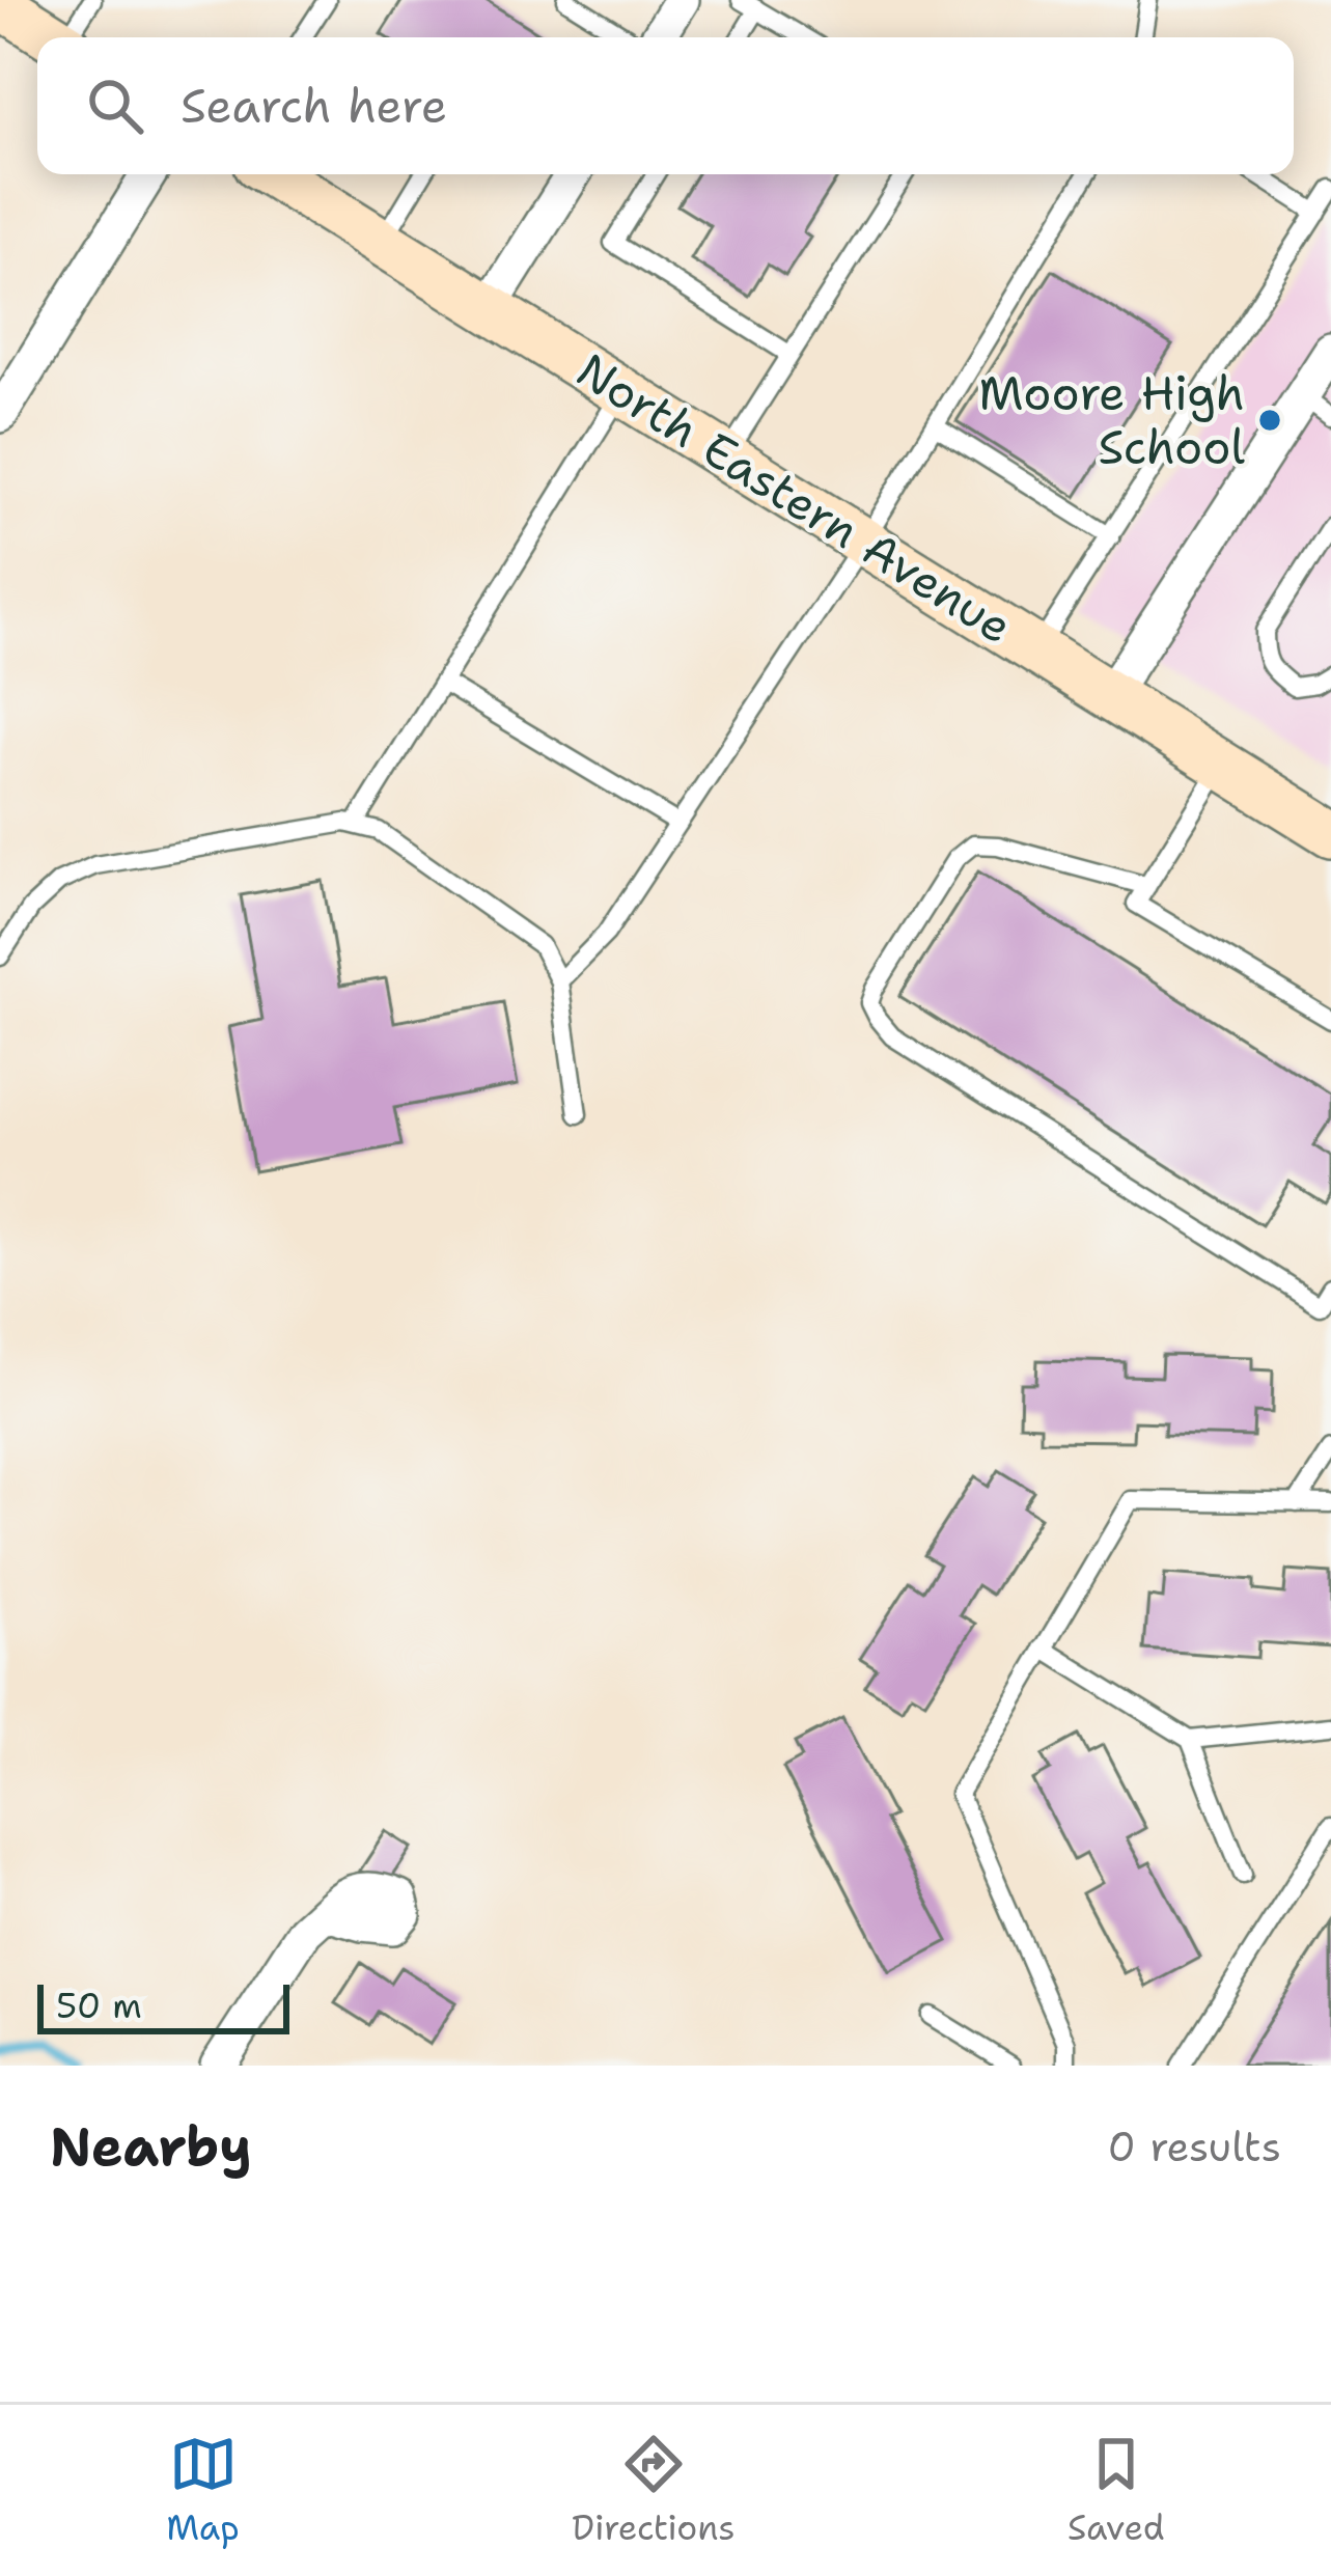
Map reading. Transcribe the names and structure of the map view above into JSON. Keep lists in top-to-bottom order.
{
  "streets": {
    "main road": ["North Eastern Avenue"]
  },
  "places": ["Moore High School"],
  "scale_bar": "50 m",
  "page": {
    "search": "Search here",
    "scale": "50 m",
    "heading": ["Nearby", "0 results"],
    "nav": ["Map", "Directions", "Saved"]
  }
}
